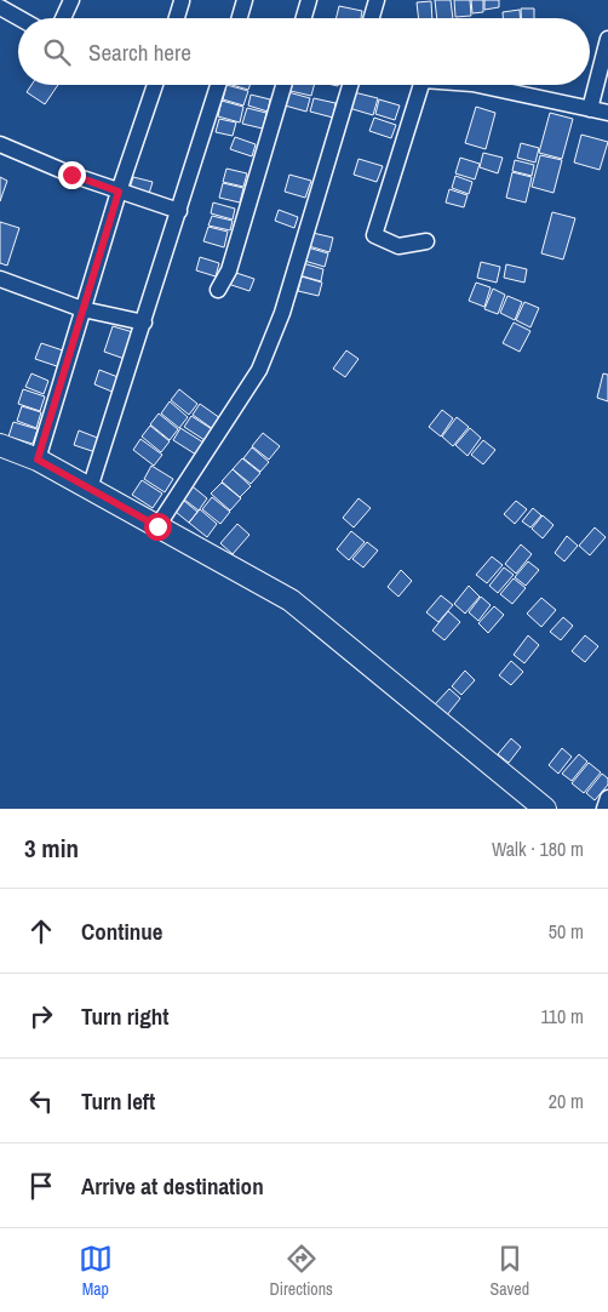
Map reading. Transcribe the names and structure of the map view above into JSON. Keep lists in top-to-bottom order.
{
  "page": {
    "search": "Search here",
    "heading": ["3 min", "Walk · 180 m"],
    "list": [
      ["Continue", "50 m"],
      ["Turn right", "110 m"],
      ["Turn left", "20 m"],
      "Arrive at destination"
    ],
    "nav": ["Map", "Directions", "Saved"]
  }
}
